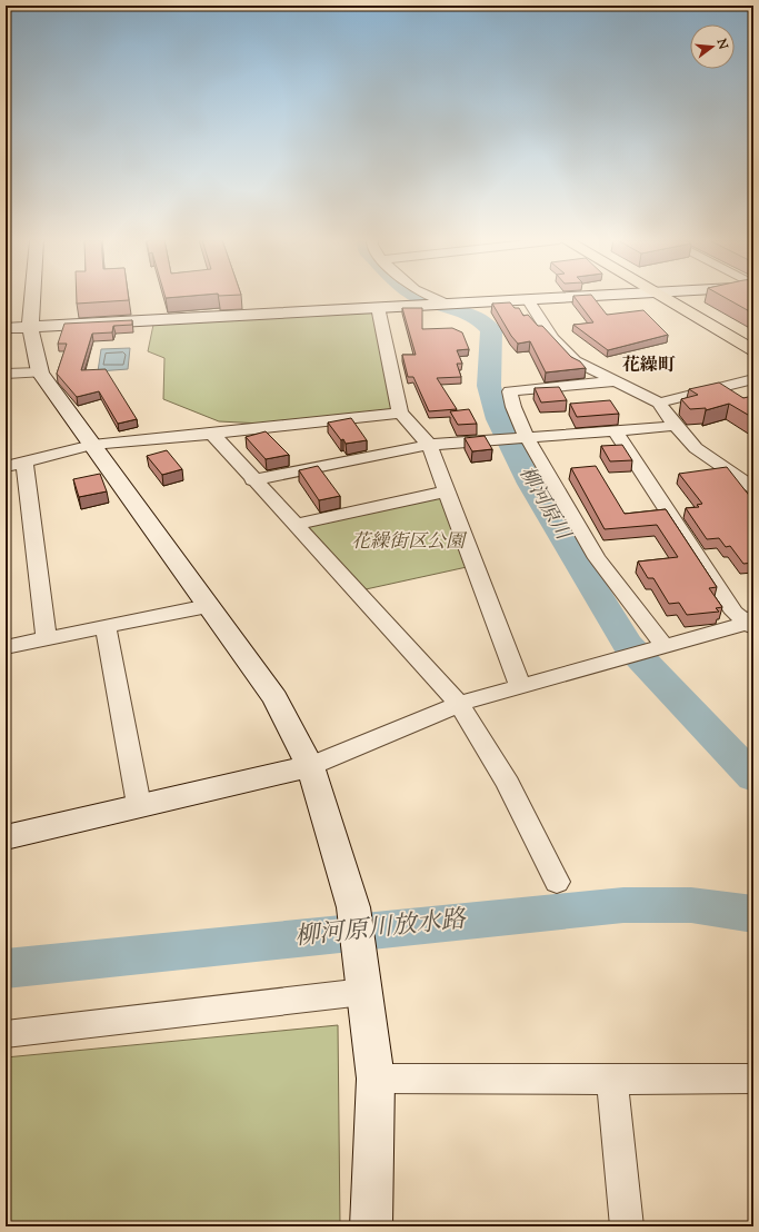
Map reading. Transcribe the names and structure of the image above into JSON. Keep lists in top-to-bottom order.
{
  "districts": ["花繰町"],
  "water": ["柳河原川", "柳河原川放水路"],
  "parks": ["花繰街区公園"],
  "north": "right"
}
